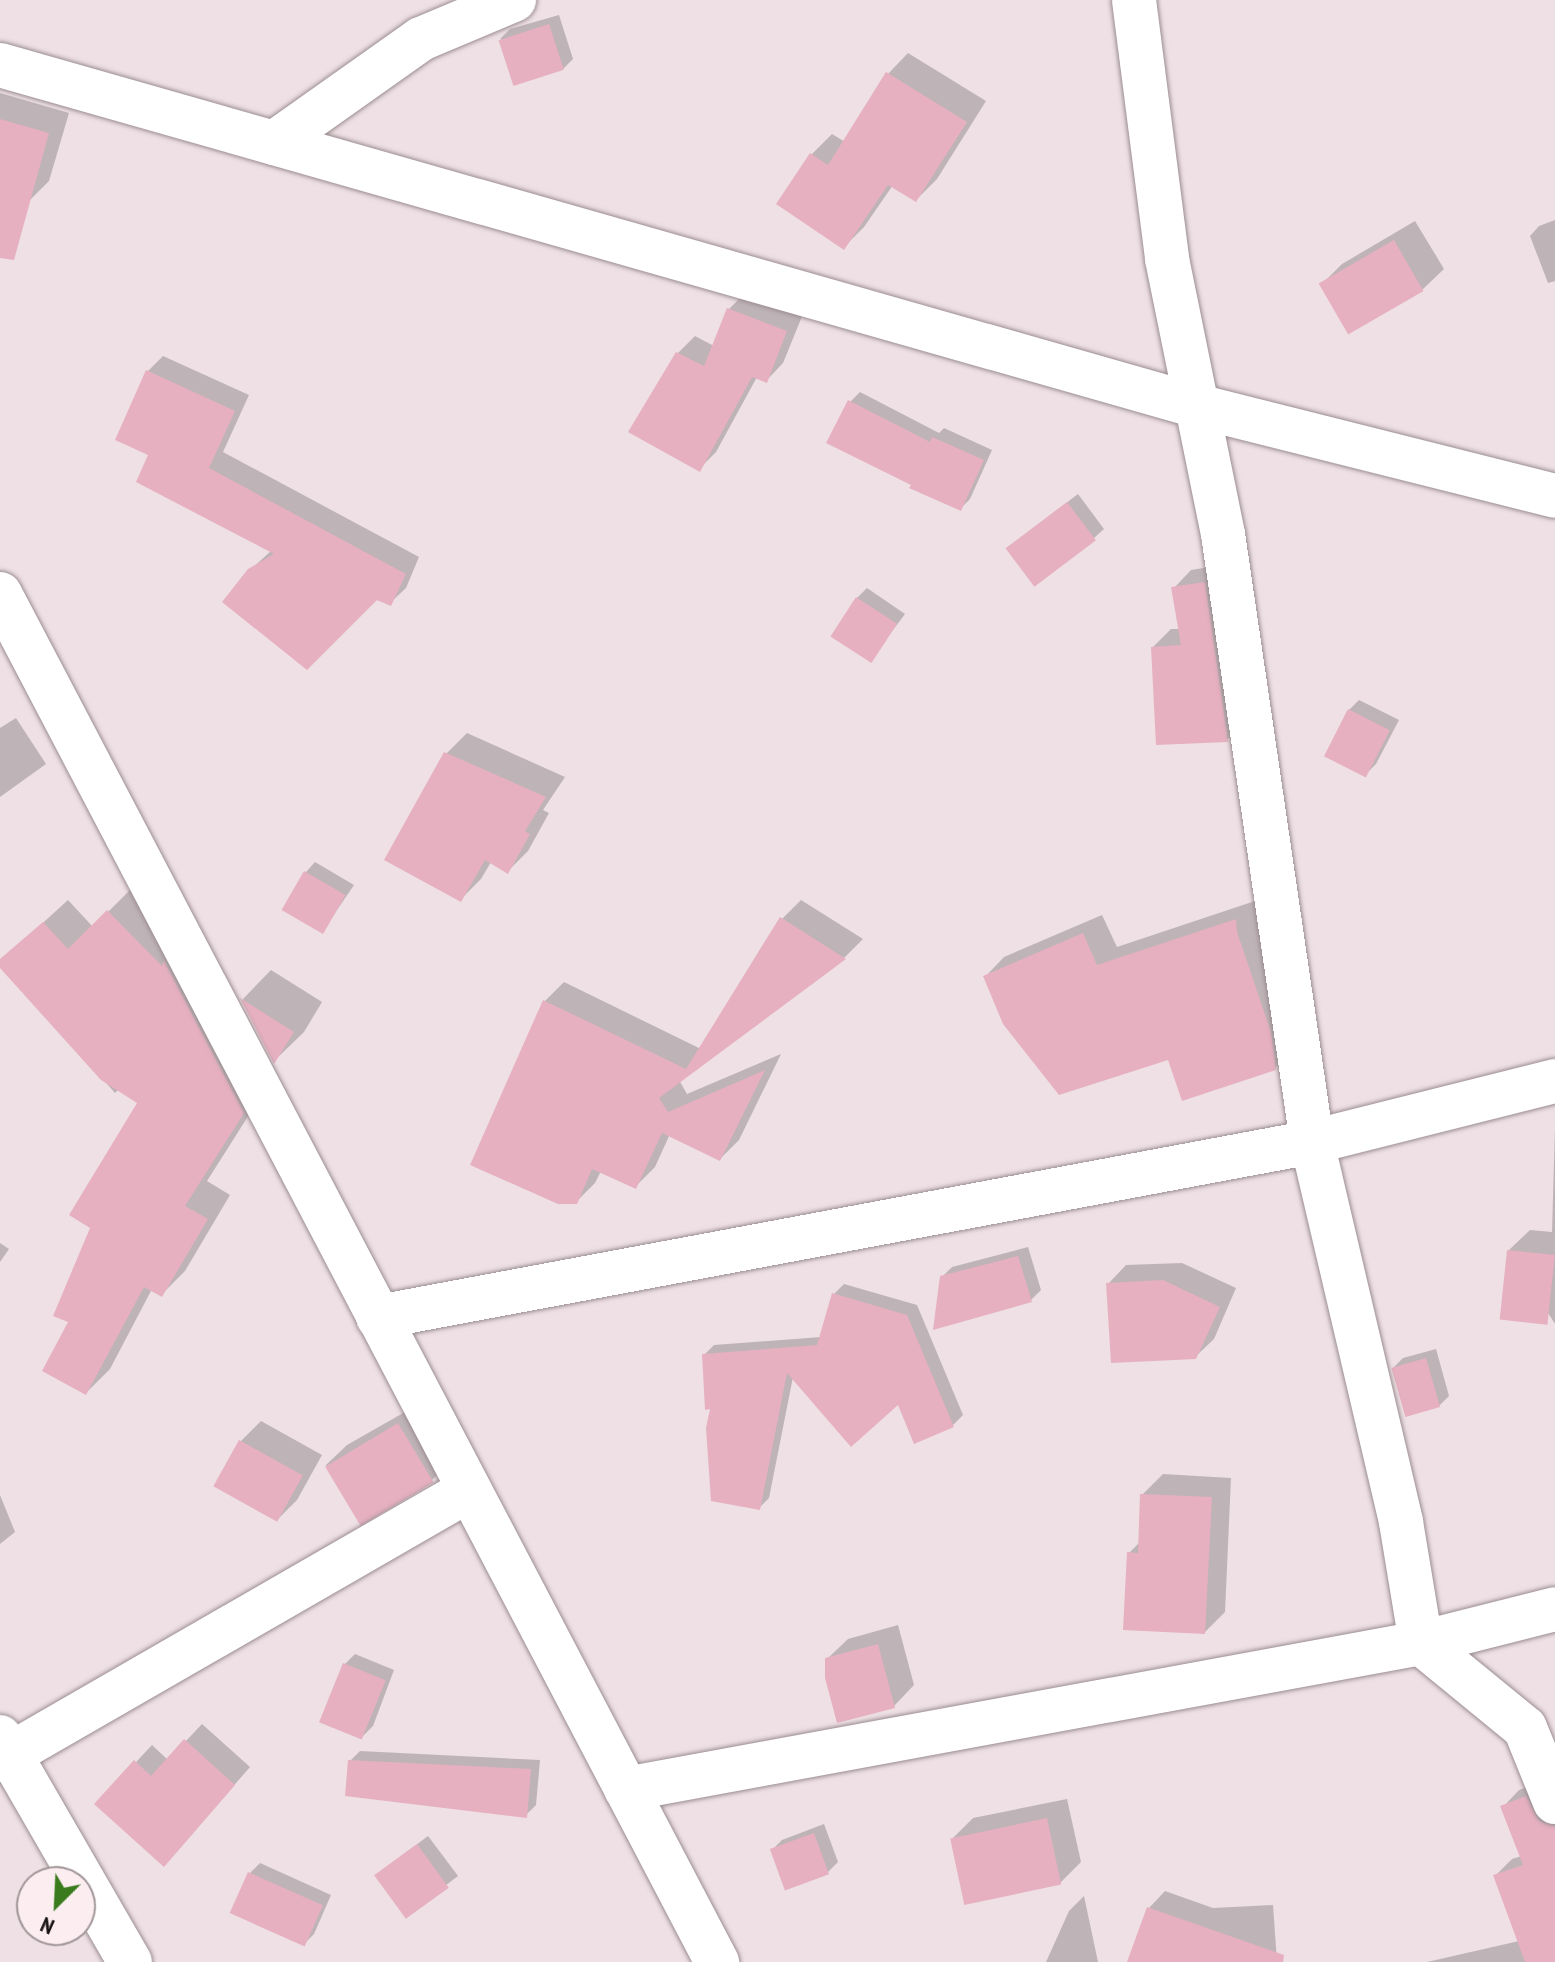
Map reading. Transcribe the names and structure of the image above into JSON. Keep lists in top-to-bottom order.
{
  "north": "bottom left"
}
